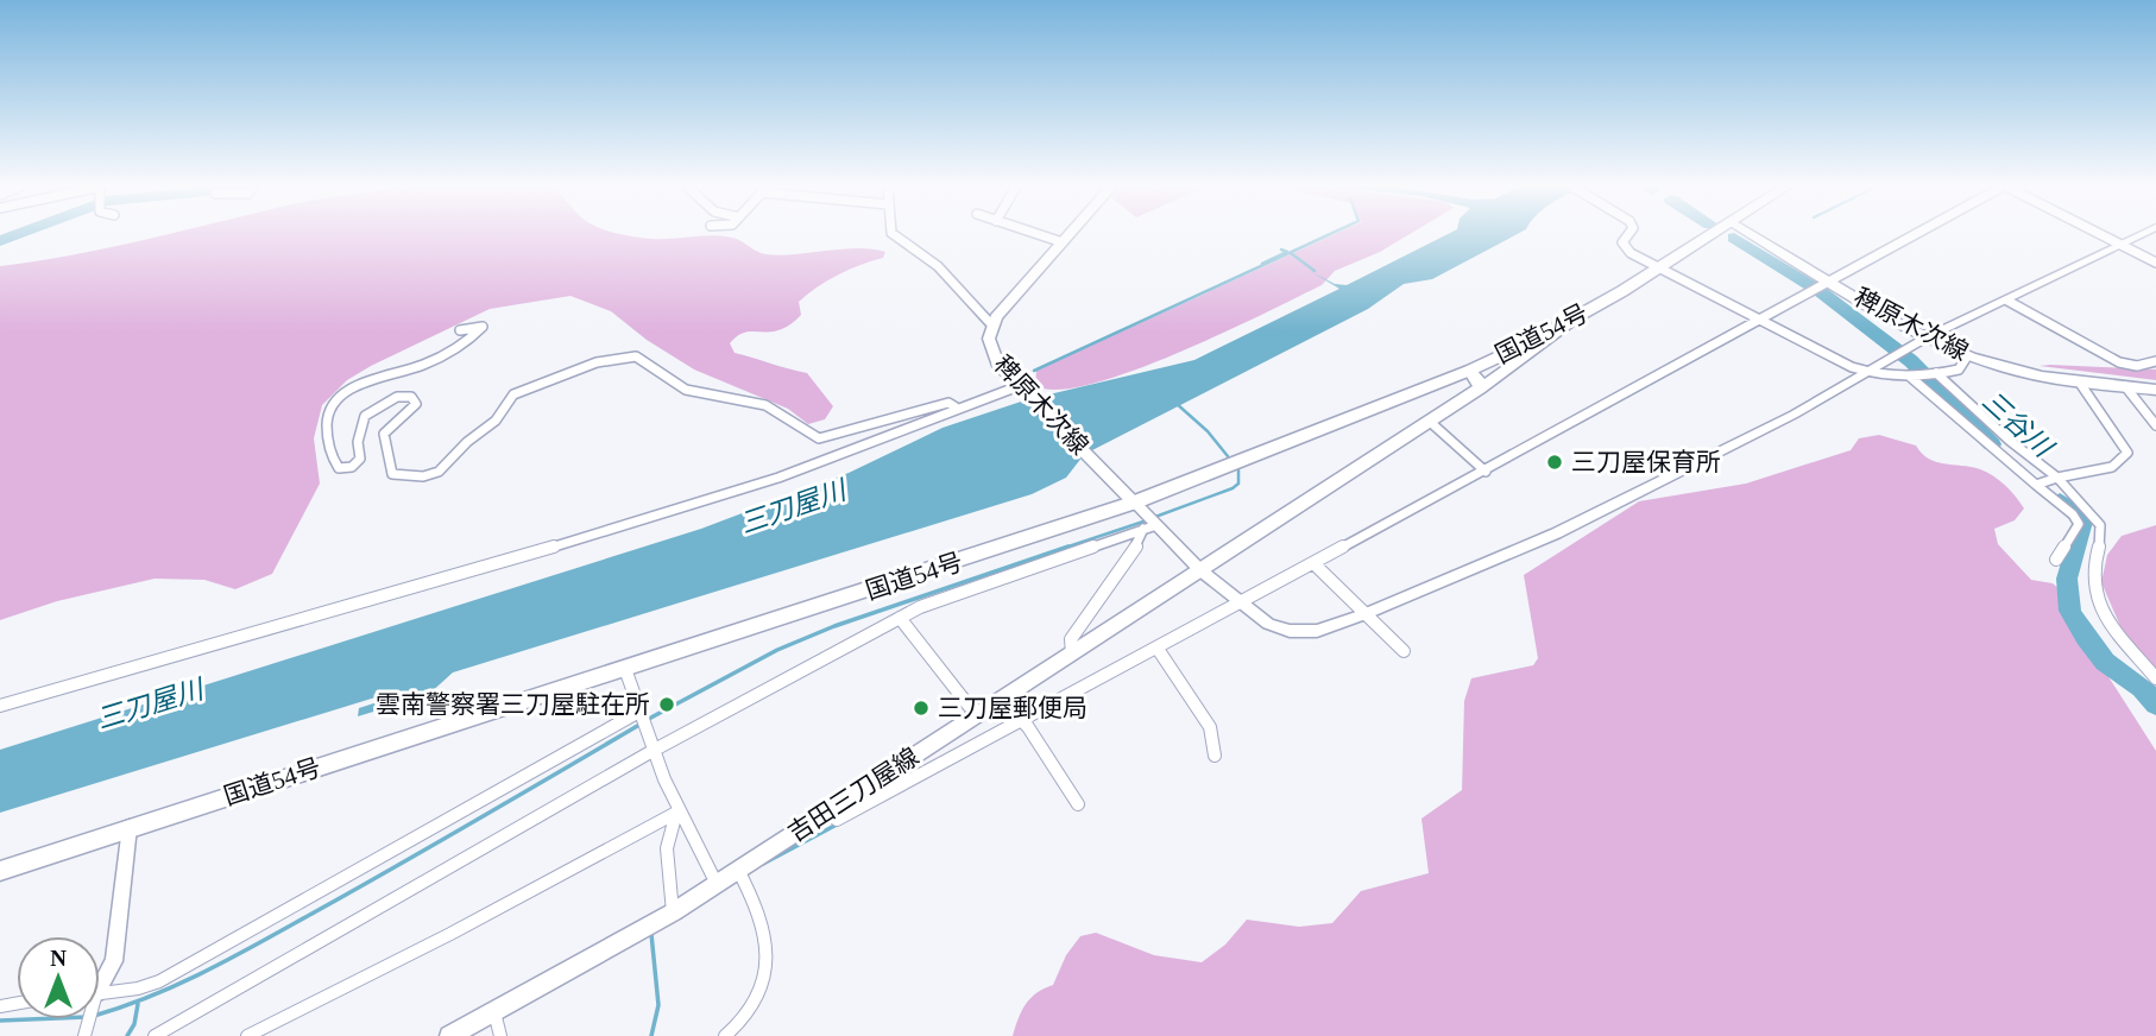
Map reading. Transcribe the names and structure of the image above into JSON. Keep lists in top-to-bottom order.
{
  "streets": {
    "highway": ["国道54号"],
    "main road": ["稗原木次線", "吉田三刀屋線"]
  },
  "crossings": [
    ["稗原木次線", "国道54号"],
    ["国道54号", "吉田三刀屋線"]
  ],
  "water": ["三谷川", "三刀屋川"],
  "places": ["三刀屋保育所", "雲南警察署三刀屋駐在所", "三刀屋郵便局"],
  "north": "top"
}
